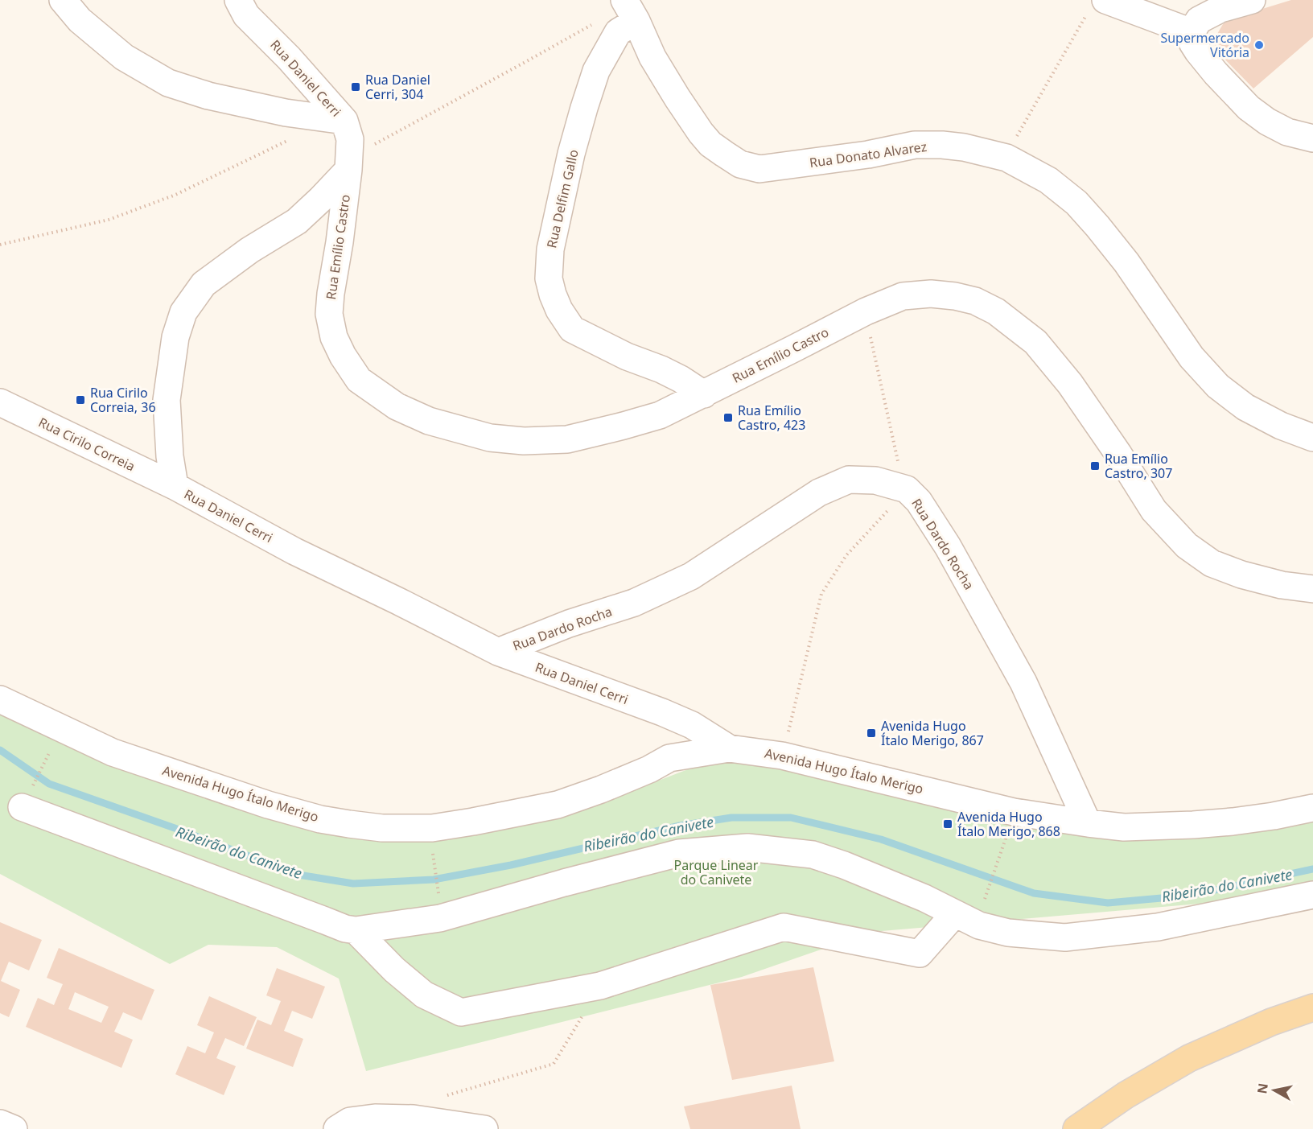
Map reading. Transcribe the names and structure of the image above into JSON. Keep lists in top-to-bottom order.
{
  "streets": {
    "street": [
      "Rua Daniel Cerri",
      "Rua Donato Alvarez",
      "Rua Delfim Gallo",
      "Rua Emílio Castro",
      "Rua Cirilo Correia",
      "Rua Dardo Rocha",
      "Avenida Hugo Ítalo Merigo"
    ]
  },
  "crossings": [
    ["Rua Daniel Cerri", "Rua Emílio Castro"],
    ["Rua Daniel Cerri", "Rua Cirilo Correia"],
    ["Rua Daniel Cerri", "Rua Dardo Rocha"],
    ["Rua Daniel Cerri", "Avenida Hugo Ítalo Merigo"],
    ["Rua Donato Alvarez", "Rua Delfim Gallo"],
    ["Rua Delfim Gallo", "Rua Emílio Castro"],
    ["Rua Dardo Rocha", "Avenida Hugo Ítalo Merigo"]
  ],
  "water": ["Ribeirão do Canivete"],
  "parks": ["Parque Linear do Canivete"],
  "places": {
    "other": ["Supermercado Vitória"],
    "transit": [
      "Rua Daniel Cerri, 304",
      "Rua Cirilo Correia, 36",
      "Rua Emílio Castro, 423",
      "Rua Emílio Castro, 307",
      "Avenida Hugo Ítalo Merigo, 867",
      "Avenida Hugo Ítalo Merigo, 868"
    ]
  },
  "north": "left"
}
